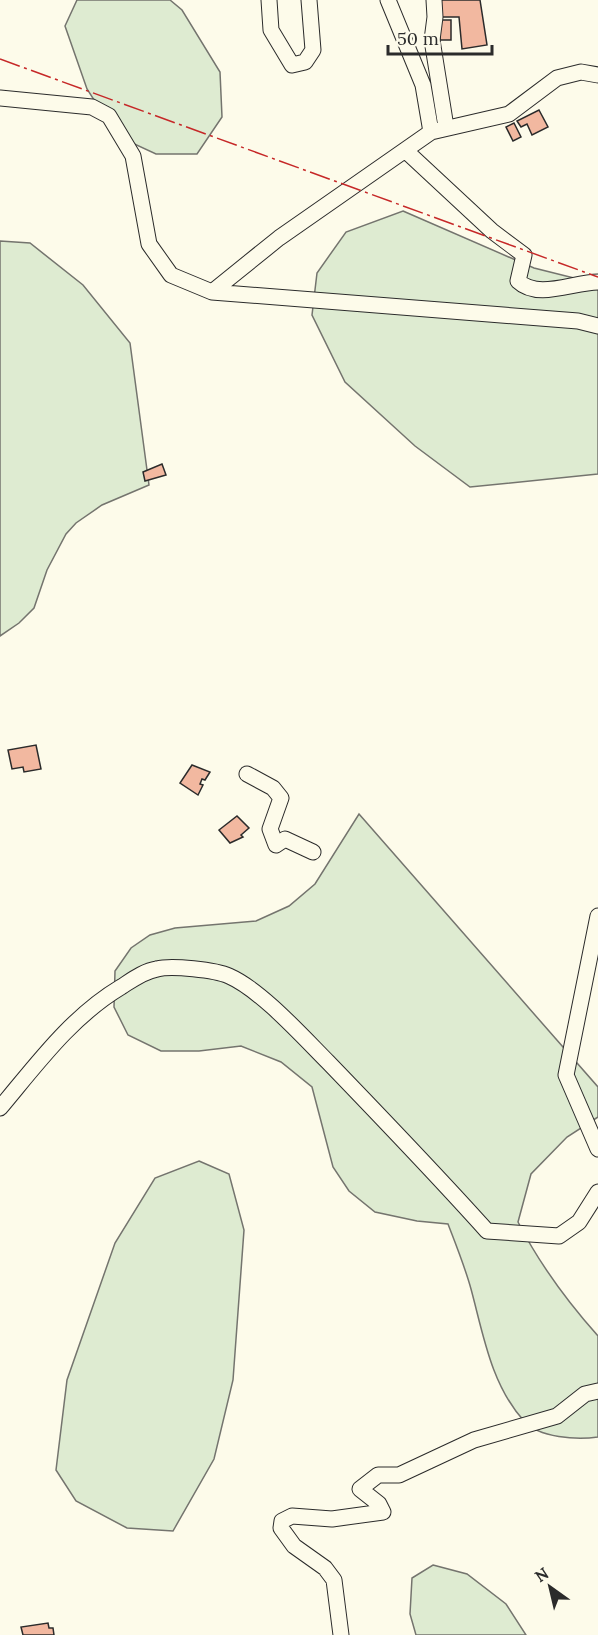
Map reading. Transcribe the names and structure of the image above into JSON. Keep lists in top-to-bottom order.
{
  "scale_bar": "50 m",
  "north": "top left"
}
